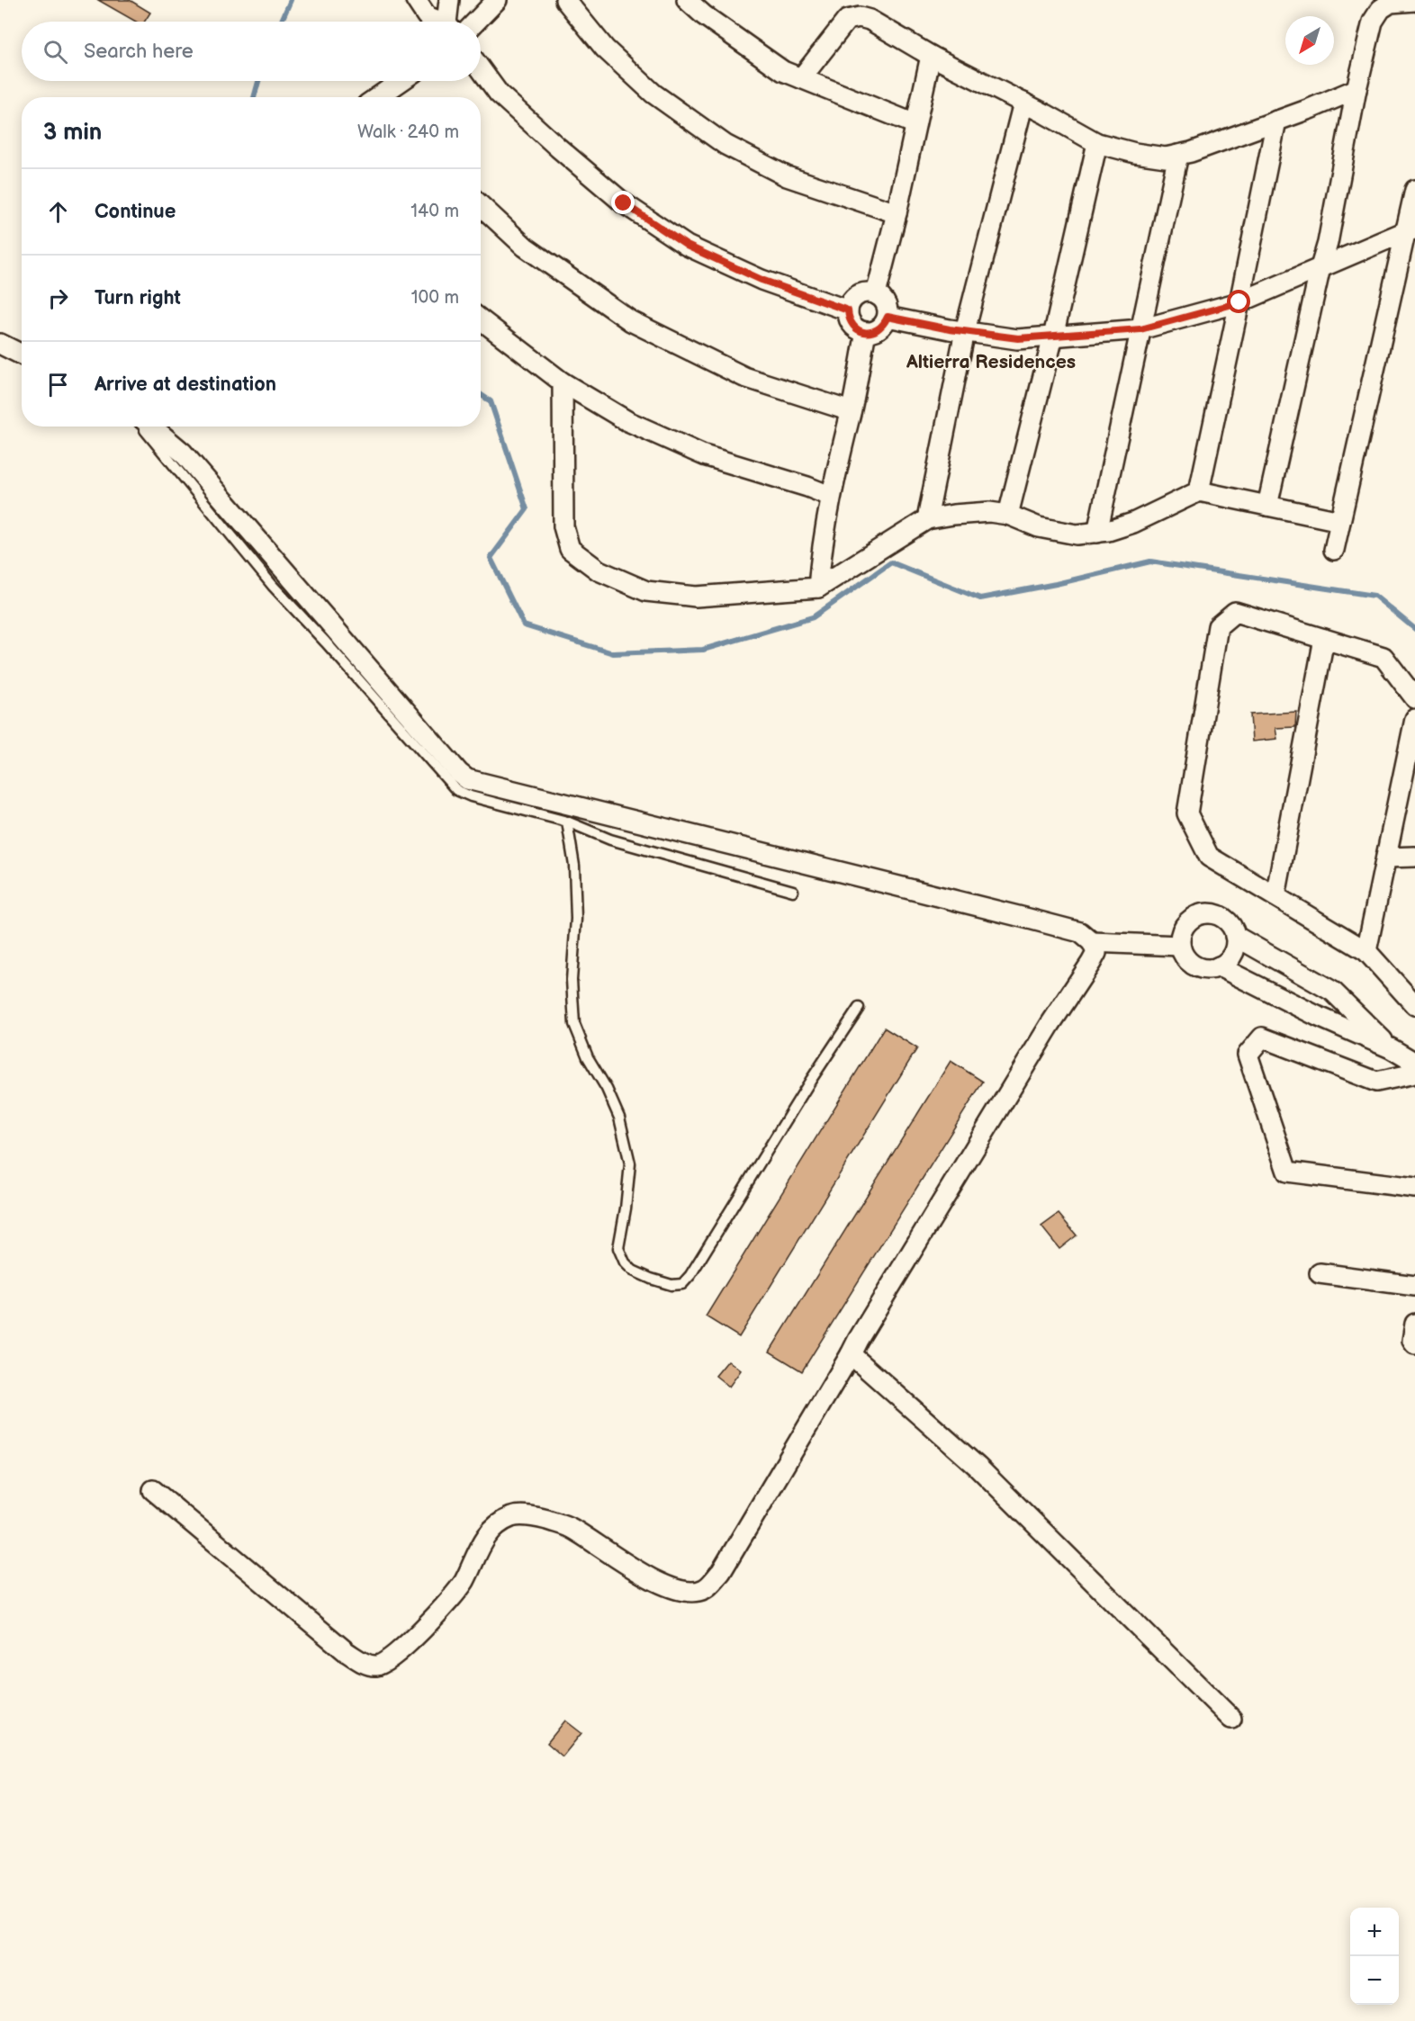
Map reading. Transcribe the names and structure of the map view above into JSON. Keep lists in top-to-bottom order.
{
  "districts": ["Altierra Residences"],
  "north": "bottom left",
  "page": {
    "search": "Search here",
    "heading": ["3 min", "Walk · 240 m"],
    "list": [
      ["Continue", "140 m"],
      ["Turn right", "100 m"],
      "Arrive at destination"
    ],
    "map_buttons": ["+", "−"]
  }
}
